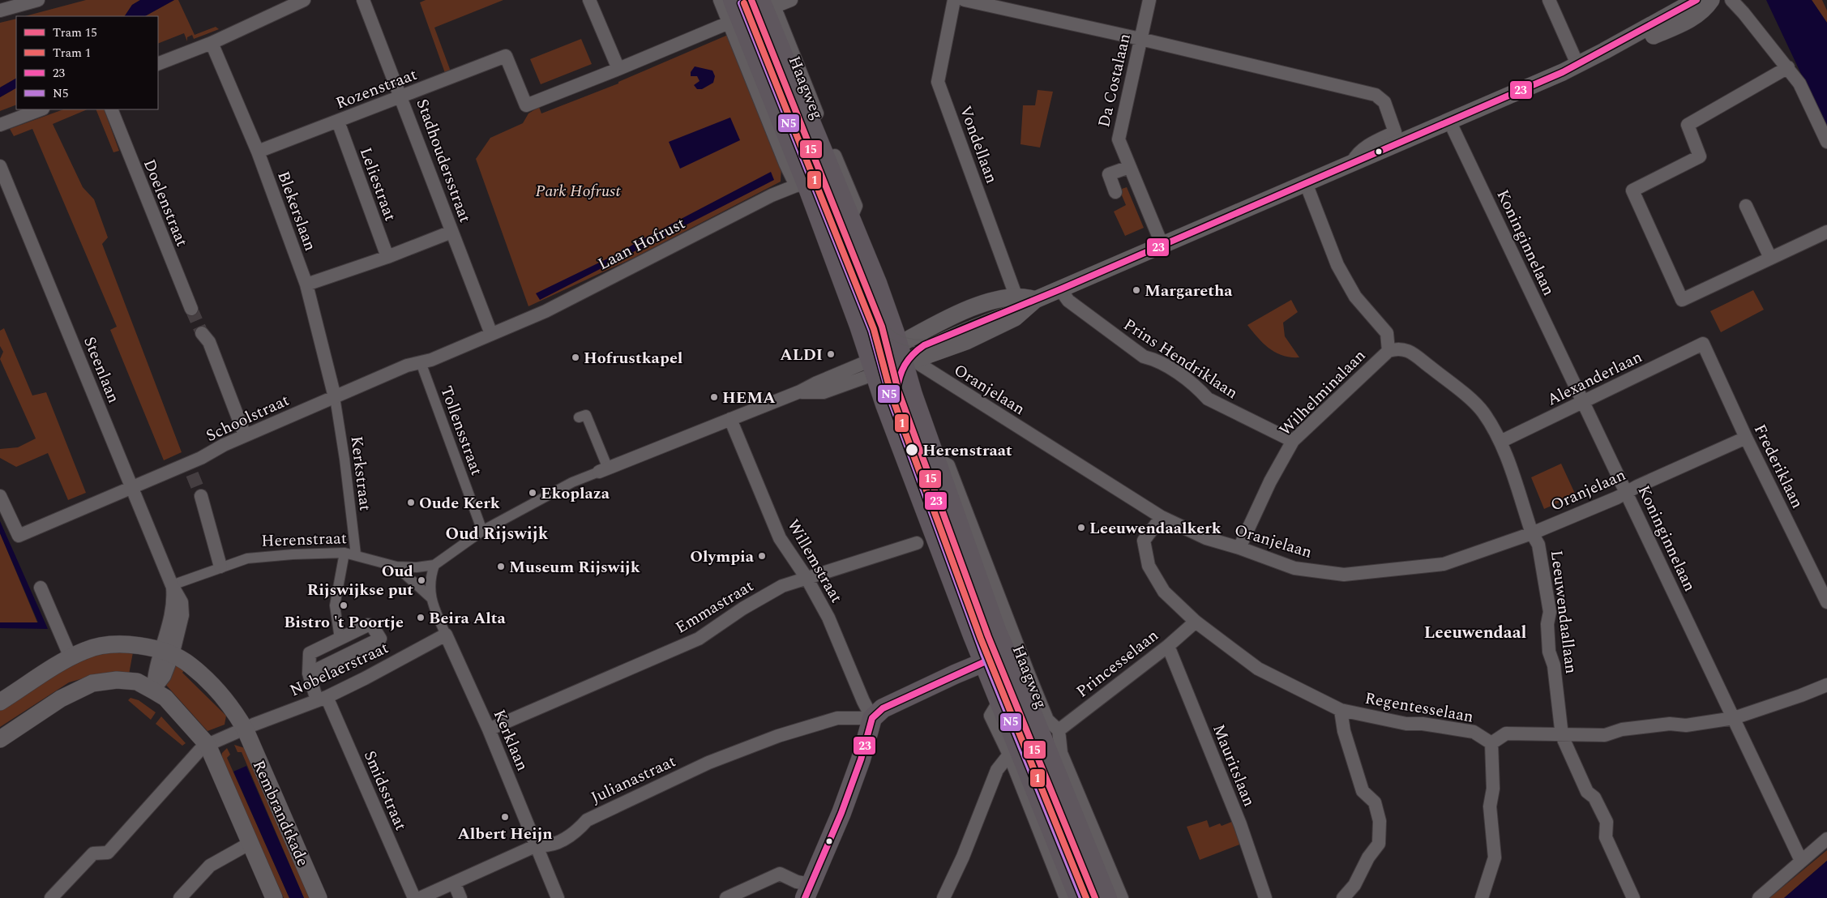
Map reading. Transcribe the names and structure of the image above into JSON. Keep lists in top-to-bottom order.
{
  "streets": {
    "main road": ["Haagweg"],
    "street": [
      "Da Costalaan",
      "Rozenstraat",
      "Vondellaan",
      "Stadhoudersstraat",
      "Leliestraat",
      "Doelenstraat",
      "Blekerslaan",
      "Koninginnelaan",
      "Laan Hofrust",
      "Prins Hendriklaan",
      "Steenlaan",
      "Alexanderlaan",
      "Oranjelaan",
      "Wilhelminalaan",
      "Schoolstraat",
      "Tollensstraat",
      "Frederiklaan",
      "Kerkstraat",
      "Herenstraat",
      "Willemstraat",
      "Emmastraat",
      "Leeuwendaallaan",
      "Princesselaan",
      "Nobelaerstraat",
      "Regentesselaan",
      "Kerklaan",
      "Mauritslaan",
      "Julianastraat",
      "Smidsstraat",
      "Rembrandtkade"
    ]
  },
  "crossings": [
    ["Haagweg", "Oranjelaan"],
    ["Haagweg", "Princesselaan"],
    ["Rozenstraat", "Stadhoudersstraat"],
    ["Rozenstraat", "Leliestraat"],
    ["Rozenstraat", "Blekerslaan"],
    ["Stadhoudersstraat", "Laan Hofrust"],
    ["Stadhoudersstraat", "Schoolstraat"],
    ["Blekerslaan", "Schoolstraat"],
    ["Blekerslaan", "Kerkstraat"],
    ["Koninginnelaan", "Alexanderlaan"],
    ["Koninginnelaan", "Oranjelaan"],
    ["Laan Hofrust", "Schoolstraat"],
    ["Prins Hendriklaan", "Wilhelminalaan"],
    ["Steenlaan", "Schoolstraat"],
    ["Steenlaan", "Herenstraat"],
    ["Steenlaan", "Rembrandtkade"],
    ["Alexanderlaan", "Frederiklaan"],
    ["Alexanderlaan", "Leeuwendaallaan"],
    ["Oranjelaan", "Wilhelminalaan"],
    ["Oranjelaan", "Frederiklaan"],
    ["Oranjelaan", "Leeuwendaallaan"],
    ["Oranjelaan", "Regentesselaan"],
    ["Wilhelminalaan", "Leeuwendaallaan"],
    ["Schoolstraat", "Tollensstraat"],
    ["Schoolstraat", "Kerkstraat"],
    ["Tollensstraat", "Herenstraat"],
    ["Kerkstraat", "Herenstraat"],
    ["Herenstraat", "Willemstraat"],
    ["Herenstraat", "Kerklaan"],
    ["Willemstraat", "Emmastraat"],
    ["Willemstraat", "Julianastraat"],
    ["Emmastraat", "Kerklaan"],
    ["Princesselaan", "Regentesselaan"],
    ["Princesselaan", "Mauritslaan"],
    ["Nobelaerstraat", "Kerklaan"],
    ["Nobelaerstraat", "Smidsstraat"],
    ["Nobelaerstraat", "Rembrandtkade"],
    ["Kerklaan", "Julianastraat"]
  ],
  "districts": ["Oud Rijswijk", "Leeuwendaal"],
  "parks": ["Park Hofrust"],
  "places": [
    "Margaretha",
    "ALDI",
    "Hofrustkapel",
    "HEMA",
    "Herenstraat",
    "Ekoplaza",
    "Oude Kerk",
    "Leeuwendaalkerk",
    "Olympia",
    "Museum Rijswijk",
    "Oud Rijswijkse put",
    "Bistro 't Poortje",
    "Beira Alta",
    "Albert Heijn"
  ],
  "lines": [
    "tram line 15",
    "transit line 23",
    "tram line 1",
    "transit line N5"
  ],
  "legend": [
    "Tram 15",
    "Tram 1",
    "23",
    "N5"
  ]
}
